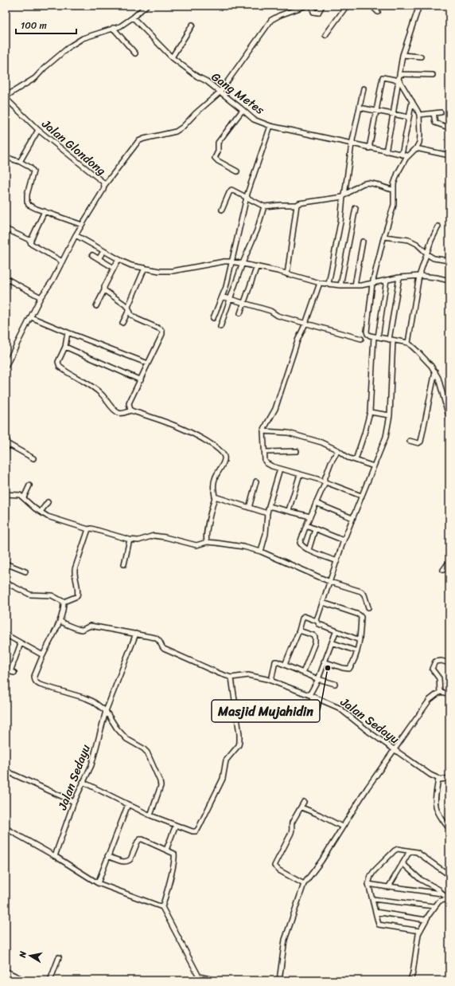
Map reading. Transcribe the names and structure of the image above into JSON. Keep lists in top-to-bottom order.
{
  "streets": {
    "street": ["Gang Metes", "Jalan Glondong", "Jalan Sedayu"]
  },
  "crossings": [
    ["Gang Metes", "Jalan Glondong"]
  ],
  "places": ["Masjid Mujahidin"],
  "scale_bar": "100 m",
  "north": "left"
}
